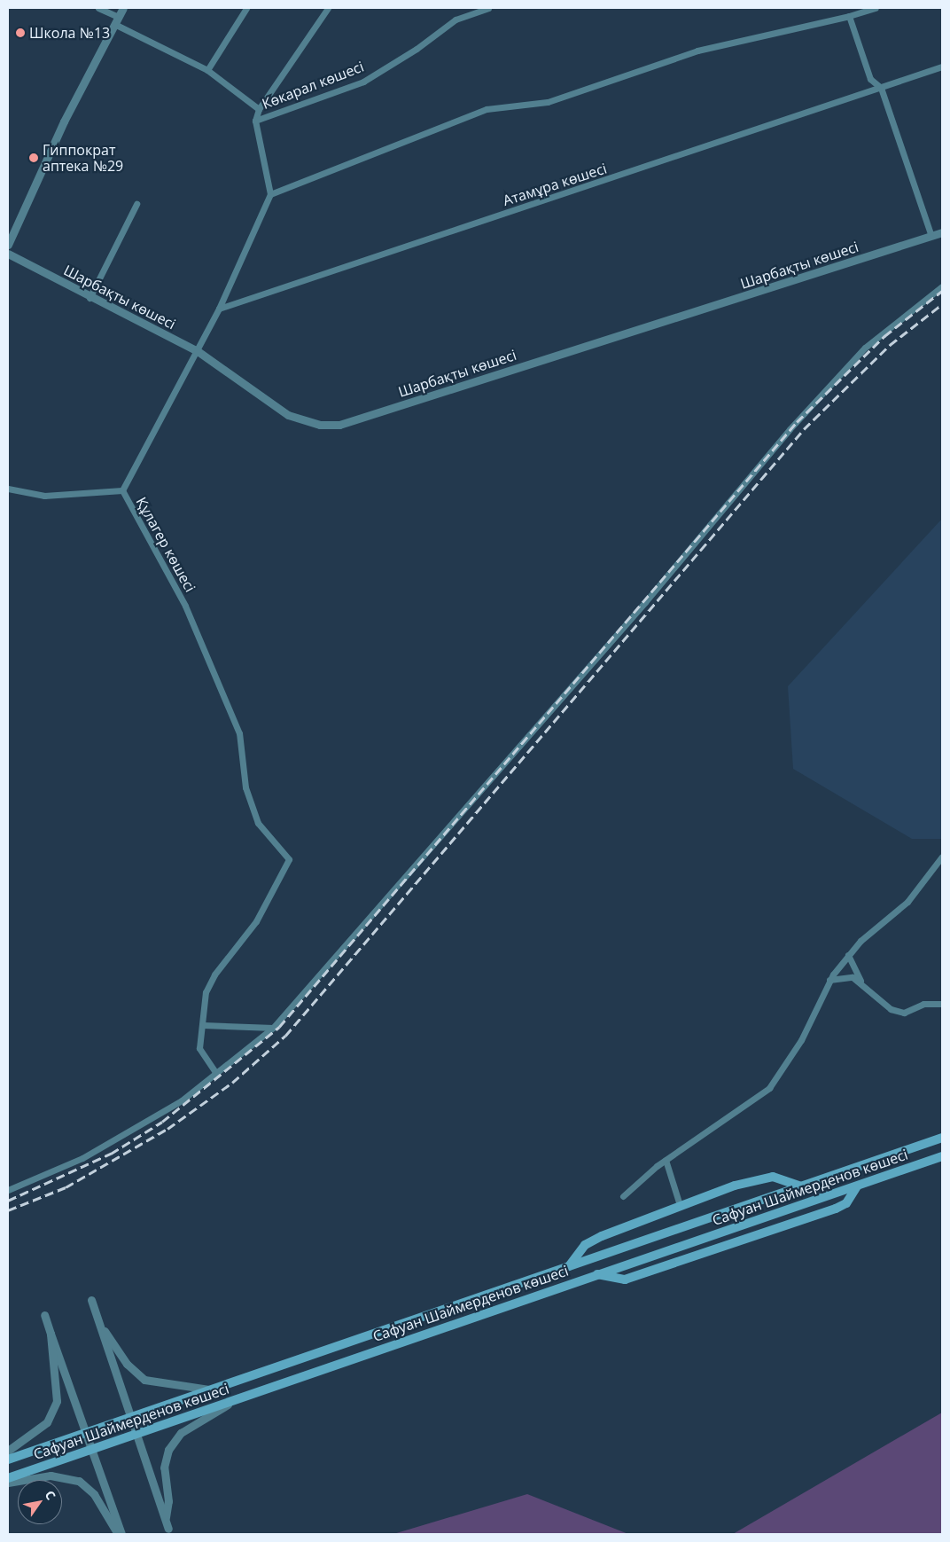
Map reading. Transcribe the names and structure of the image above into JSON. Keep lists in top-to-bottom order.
{
  "streets": {
    "main road": ["Сафуан Шаймерденов көшесі"],
    "street": [
      "Көкарал көшесі",
      "Атамұра көшесі",
      "Шарбақты көшесі",
      "Құлагер көшесі"
    ]
  },
  "crossings": [
    ["Шарбақты көшесі", "Құлагер көшесі"]
  ],
  "places": ["Школа №13", "Гиппократ аптека №29"],
  "north": "top right"
}
